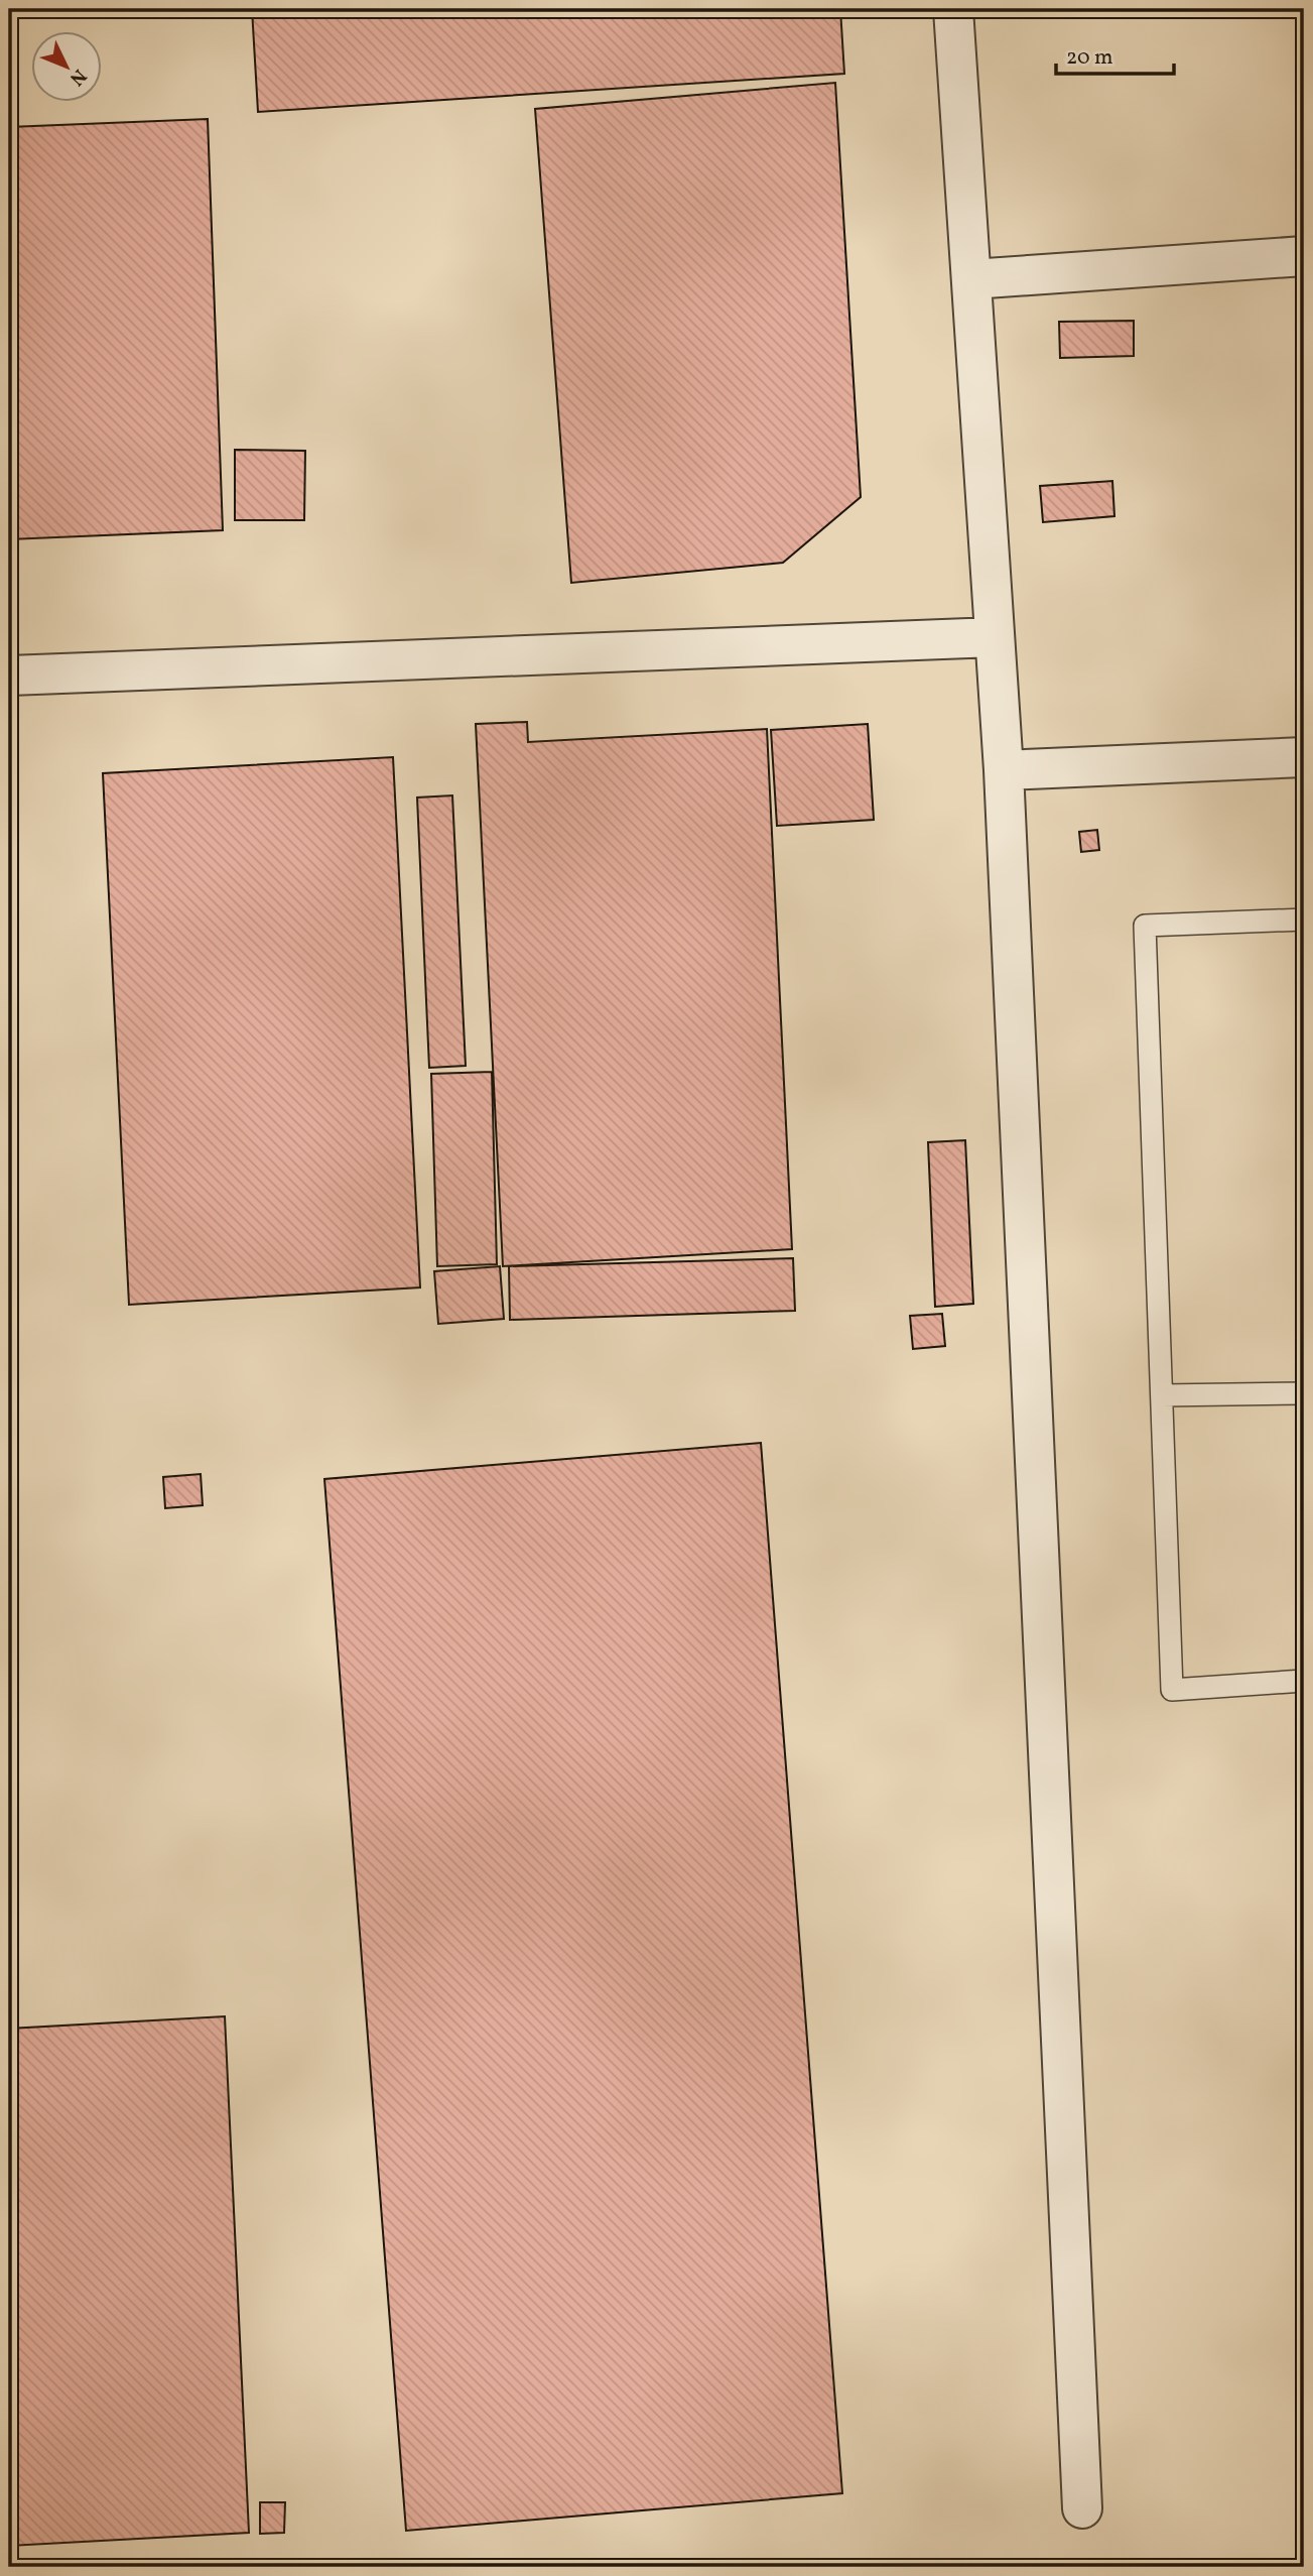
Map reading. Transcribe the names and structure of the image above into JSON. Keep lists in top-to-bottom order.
{
  "scale_bar": "20 m",
  "north": "bottom right"
}
